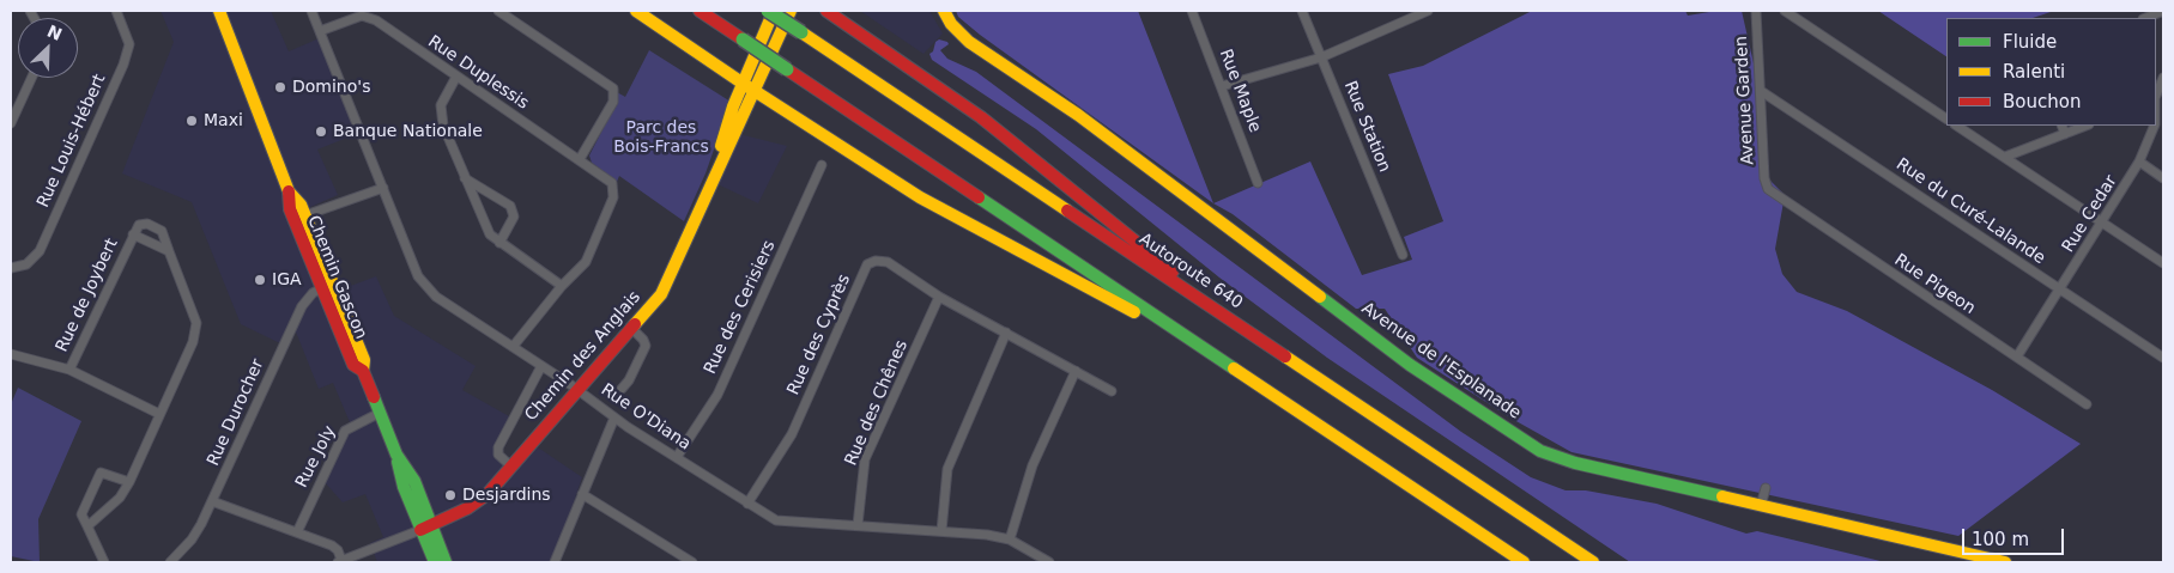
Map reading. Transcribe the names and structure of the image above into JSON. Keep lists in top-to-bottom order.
{
  "streets": {
    "main road": [
      "Autoroute 640",
      "Chemin Gascon",
      "Chemin des Anglais",
      "Avenue de l'Esplanade"
    ],
    "street": [
      "Rue Duplessis",
      "Rue Maple",
      "Avenue Garden",
      "Rue Station",
      "Rue Louis-Hébert",
      "Rue du Curé-Lalande",
      "Rue Cedar",
      "Rue Pigeon",
      "Rue de Joybert",
      "Rue des Cerisiers",
      "Rue des Cyprès",
      "Rue des Chênes",
      "Rue Durocher",
      "Rue O'Diana",
      "Rue Joly"
    ]
  },
  "crossings": [
    ["Rue Duplessis", "Rue O'Diana"],
    ["Avenue Garden", "Rue du Curé-Lalande"],
    ["Avenue Garden", "Rue Pigeon"],
    ["Rue du Curé-Lalande", "Rue Cedar"],
    ["Rue Cedar", "Rue Pigeon"],
    ["Chemin Gascon", "Chemin des Anglais"],
    ["Chemin Gascon", "Rue Durocher"],
    ["Chemin Gascon", "Rue Joly"],
    ["Rue des Cerisiers", "Rue O'Diana"],
    ["Rue des Cyprès", "Rue des Chênes"],
    ["Rue des Cyprès", "Rue O'Diana"],
    ["Chemin des Anglais", "Rue O'Diana"],
    ["Rue des Chênes", "Rue O'Diana"]
  ],
  "parks": ["Parc des Bois-Francs"],
  "places": [
    "Domino's",
    "Maxi",
    "Banque Nationale",
    "IGA",
    "Desjardins"
  ],
  "legend": ["Fluide", "Ralenti", "Bouchon"],
  "scale_bar": "100 m",
  "north": "top right"
}
